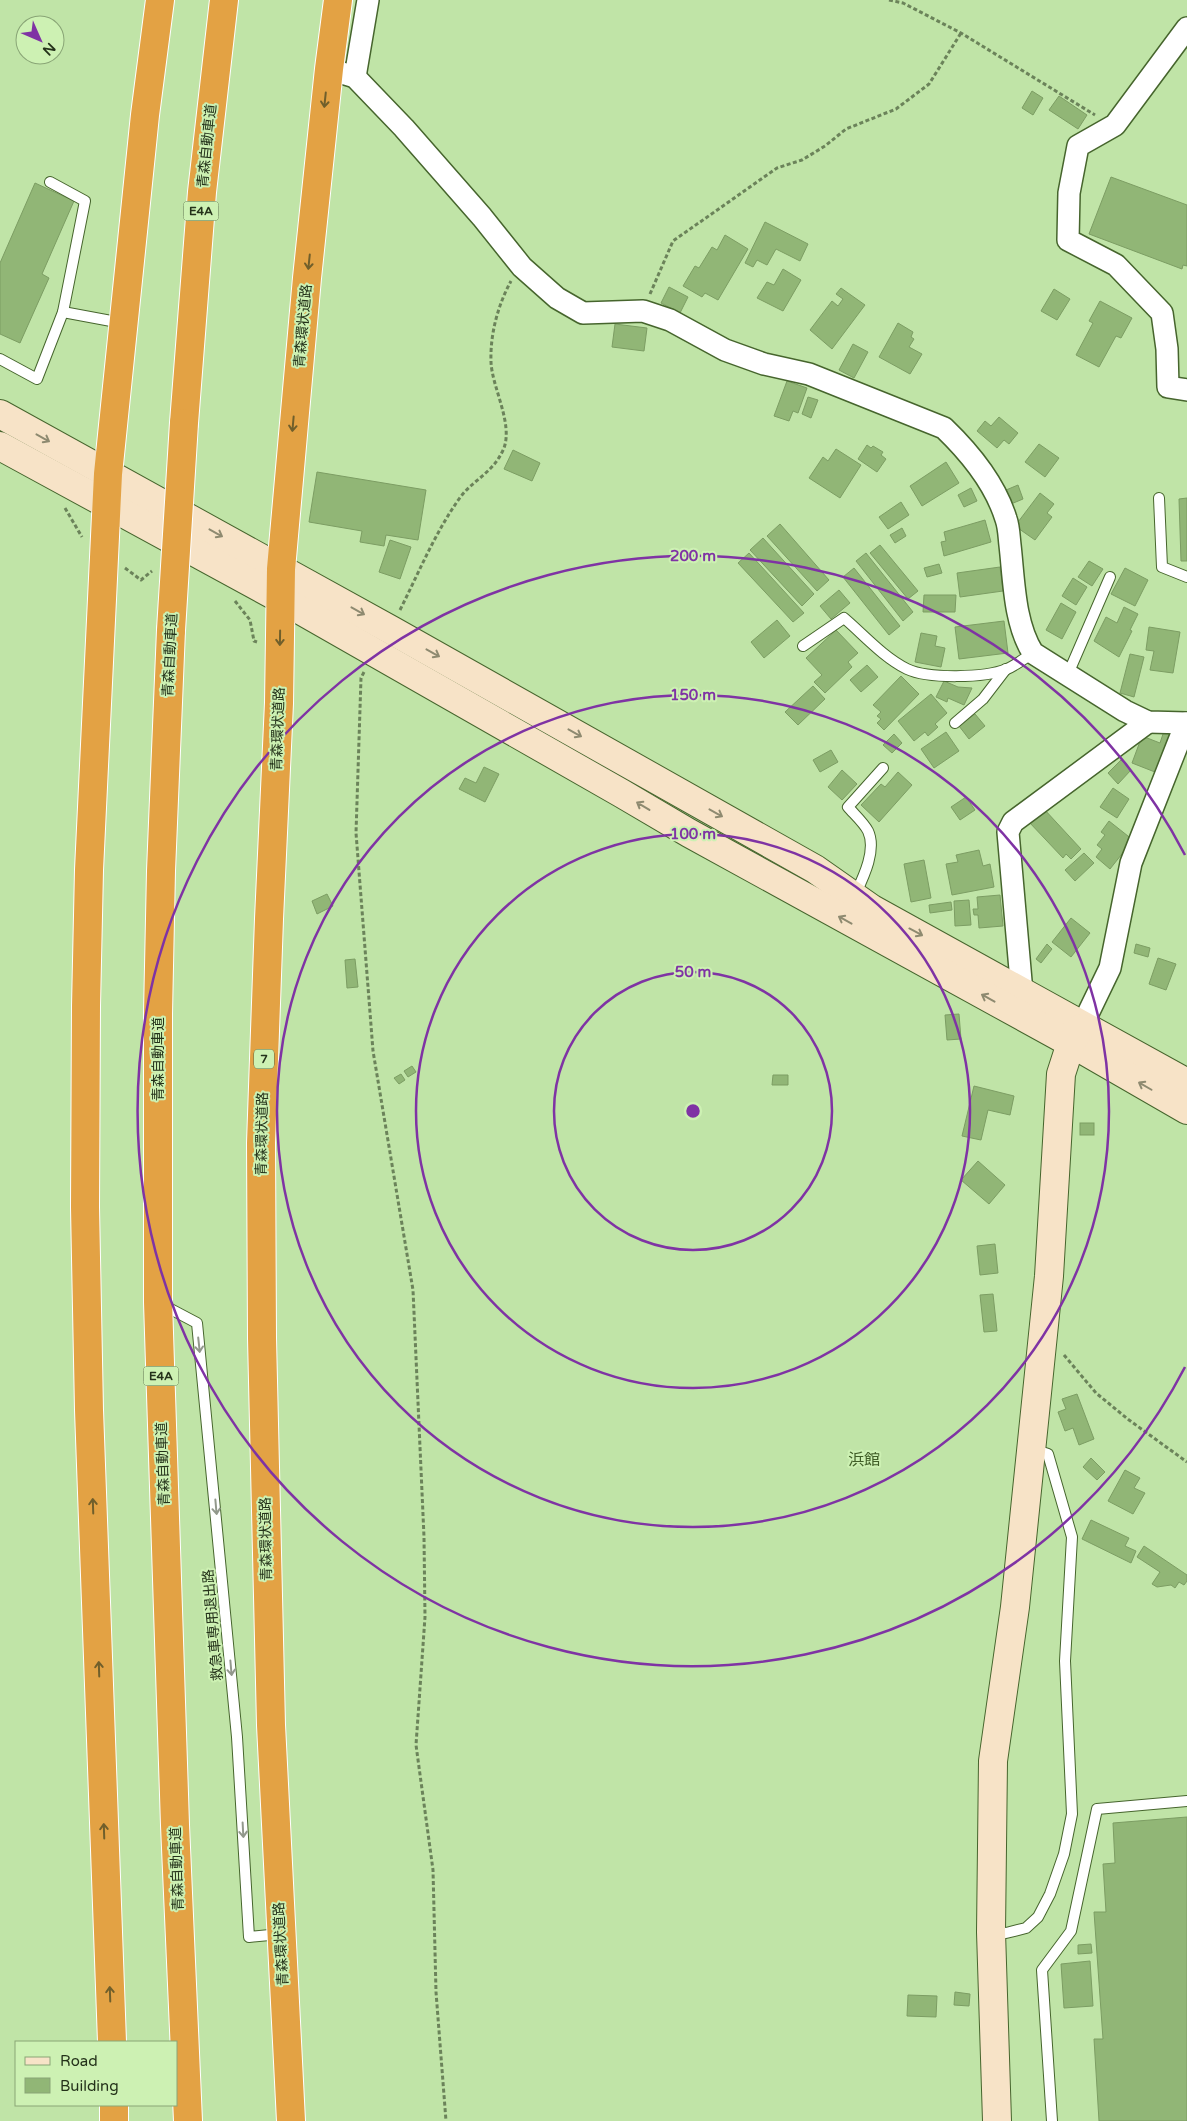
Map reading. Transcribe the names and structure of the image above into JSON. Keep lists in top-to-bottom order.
{
  "streets": {
    "highway": [
      "青森自動車道",
      "E4A",
      "青森環状道路",
      "7"
    ],
    "lane": ["救急車専用退出路"]
  },
  "crossings": [
    ["青森自動車道", "救急車専用退出路"],
    ["青森環状道路", "救急車専用退出路"]
  ],
  "one_way": ["救急車専用退出路"],
  "districts": ["浜館"],
  "legend": ["Road", "Building"],
  "north": "bottom right",
  "rings": [
    "200 m",
    "150 m",
    "100 m",
    "50 m"
  ]
}
